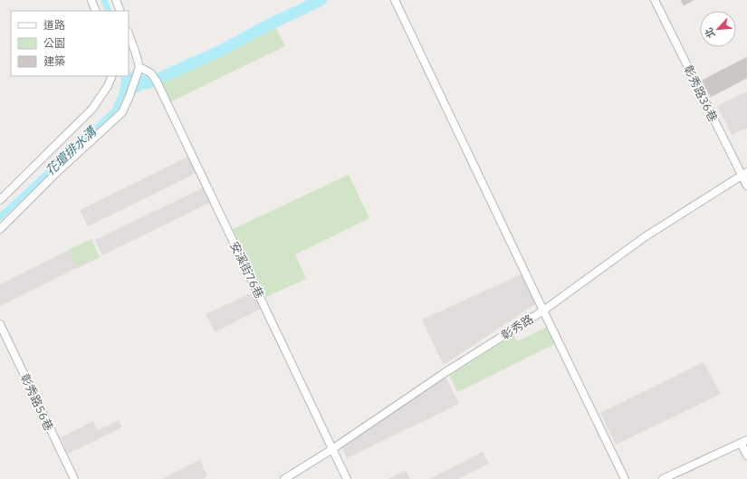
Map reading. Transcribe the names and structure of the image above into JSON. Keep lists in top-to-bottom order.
{
  "streets": {
    "street": [
      "彰秀路36巷",
      "安溪街76巷",
      "彰秀路",
      "彰秀路56巷"
    ]
  },
  "crossings": [
    ["彰秀路36巷", "彰秀路"],
    ["安溪街76巷", "彰秀路"]
  ],
  "water": ["花壇排水溝"],
  "legend": ["道路", "公園", "建築"],
  "north": "bottom left"
}
